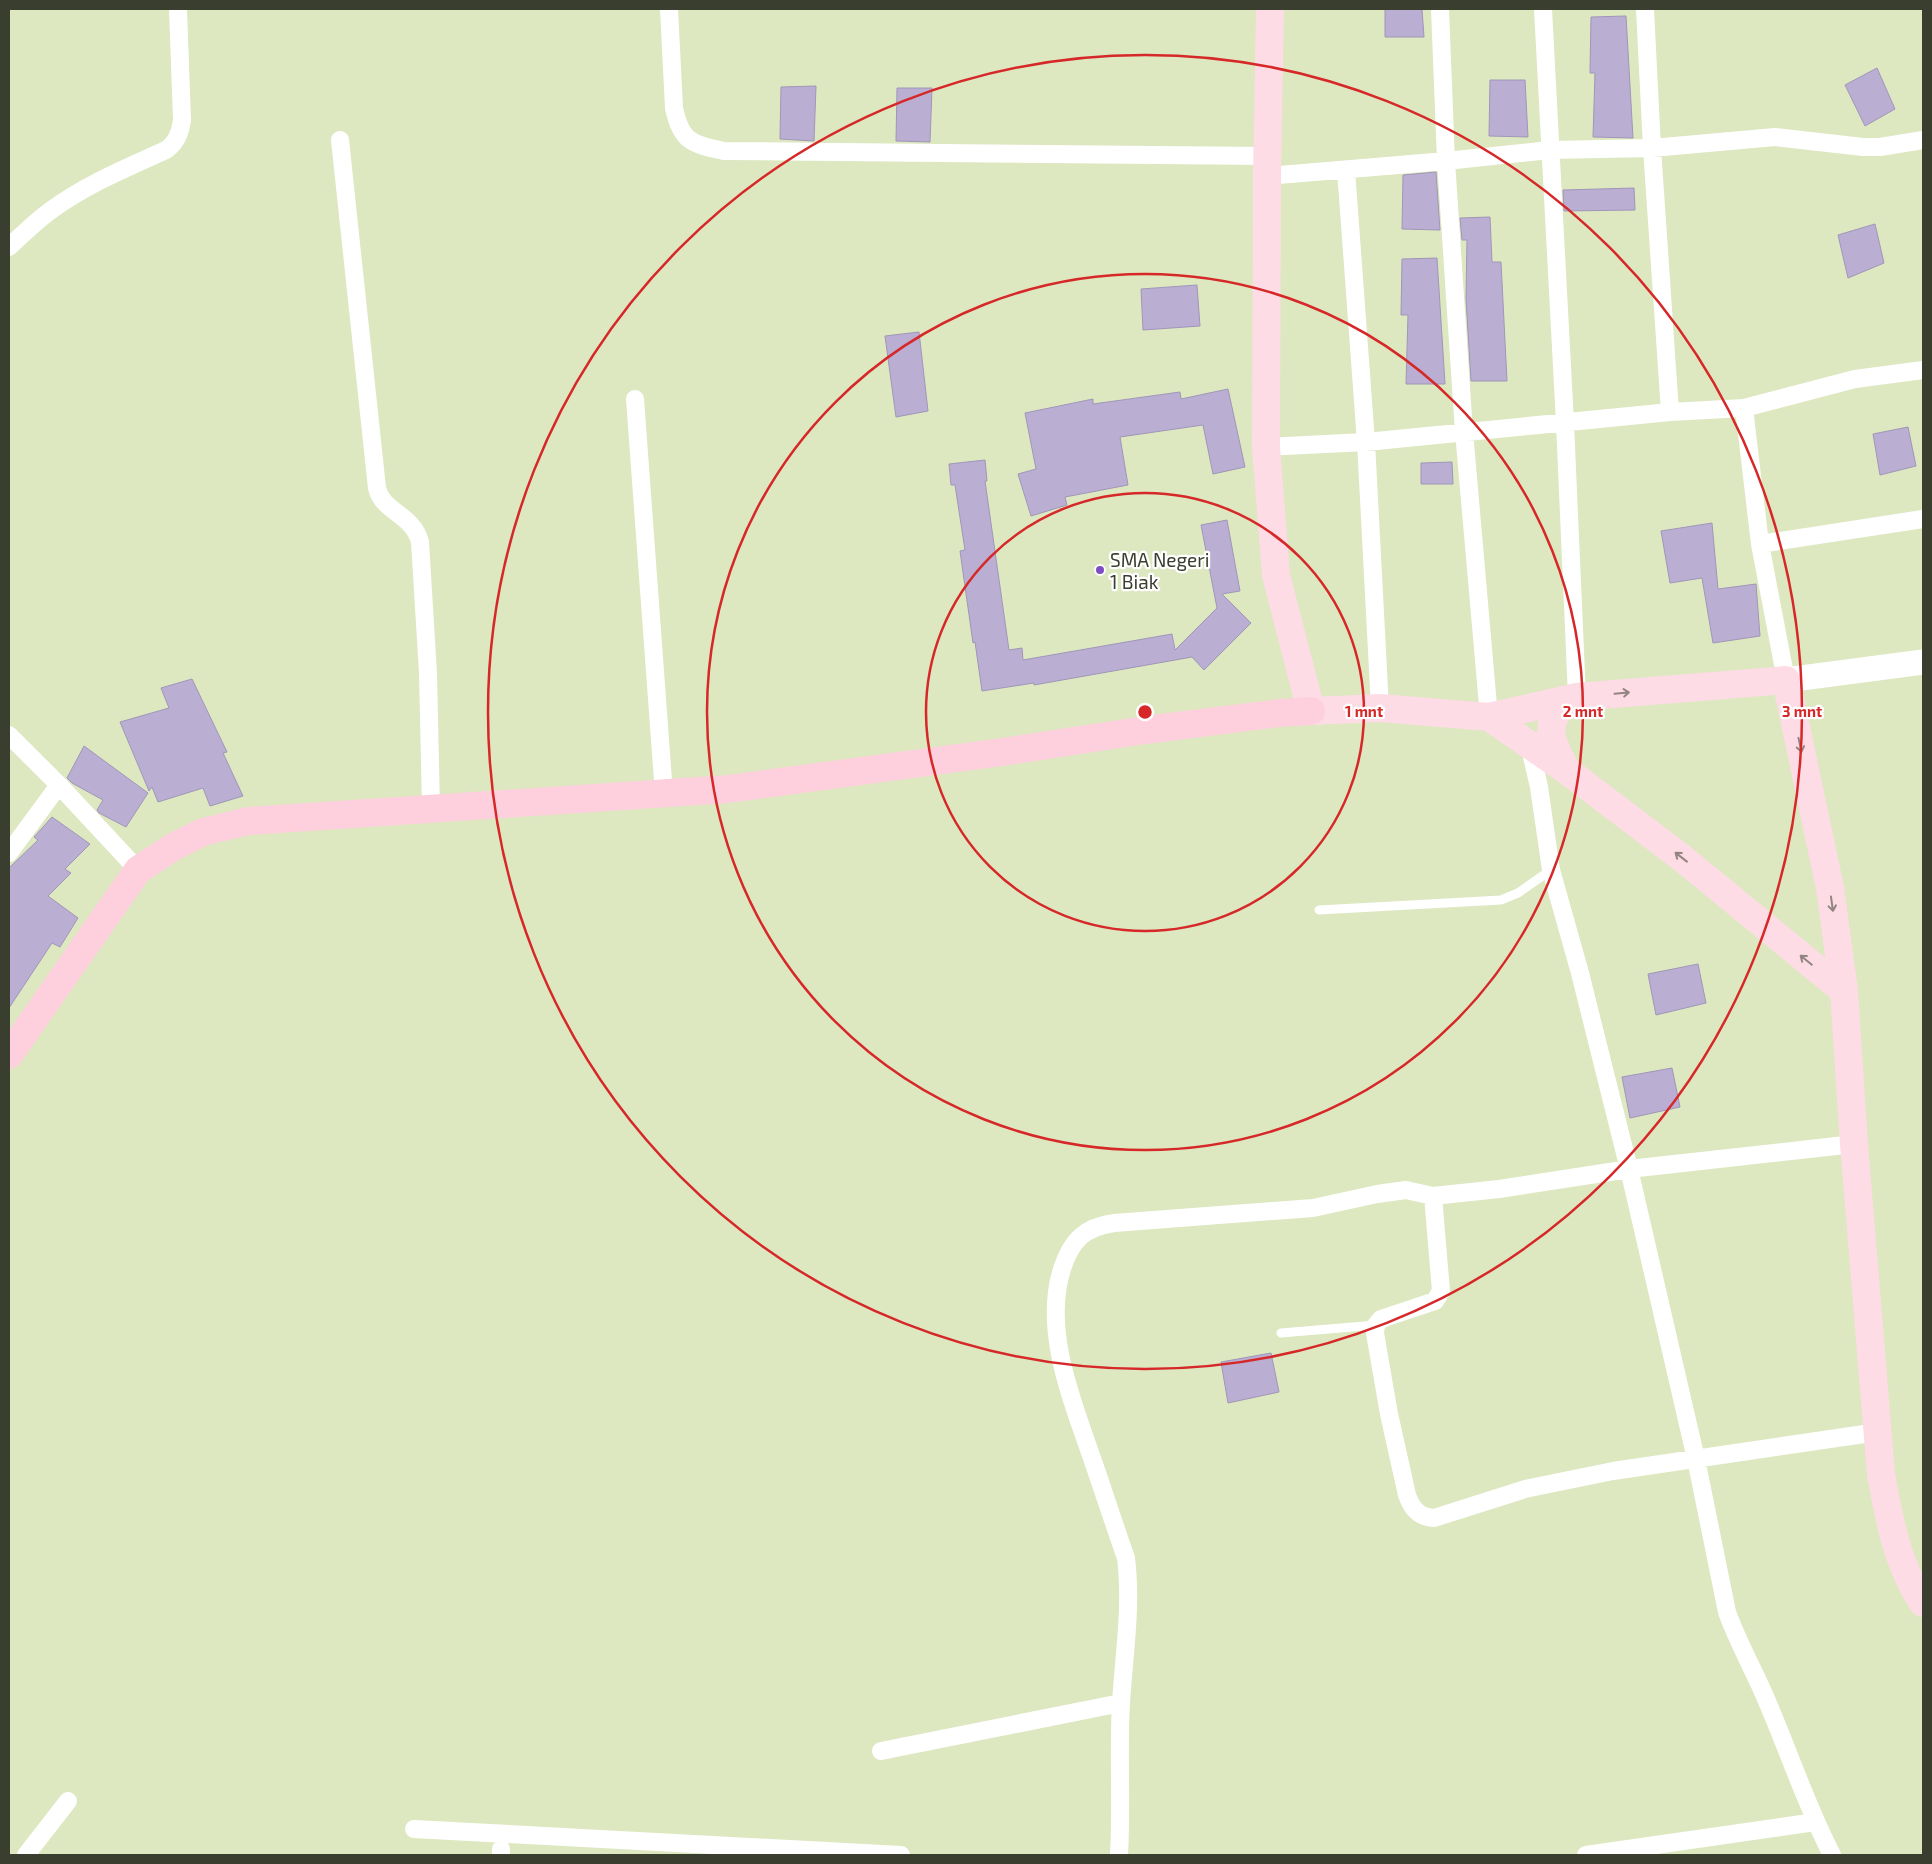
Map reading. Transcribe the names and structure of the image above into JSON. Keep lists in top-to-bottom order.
{
  "places": ["SMA Negeri 1 Biak"],
  "rings": ["1 mnt", "2 mnt", "3 mnt"]
}
